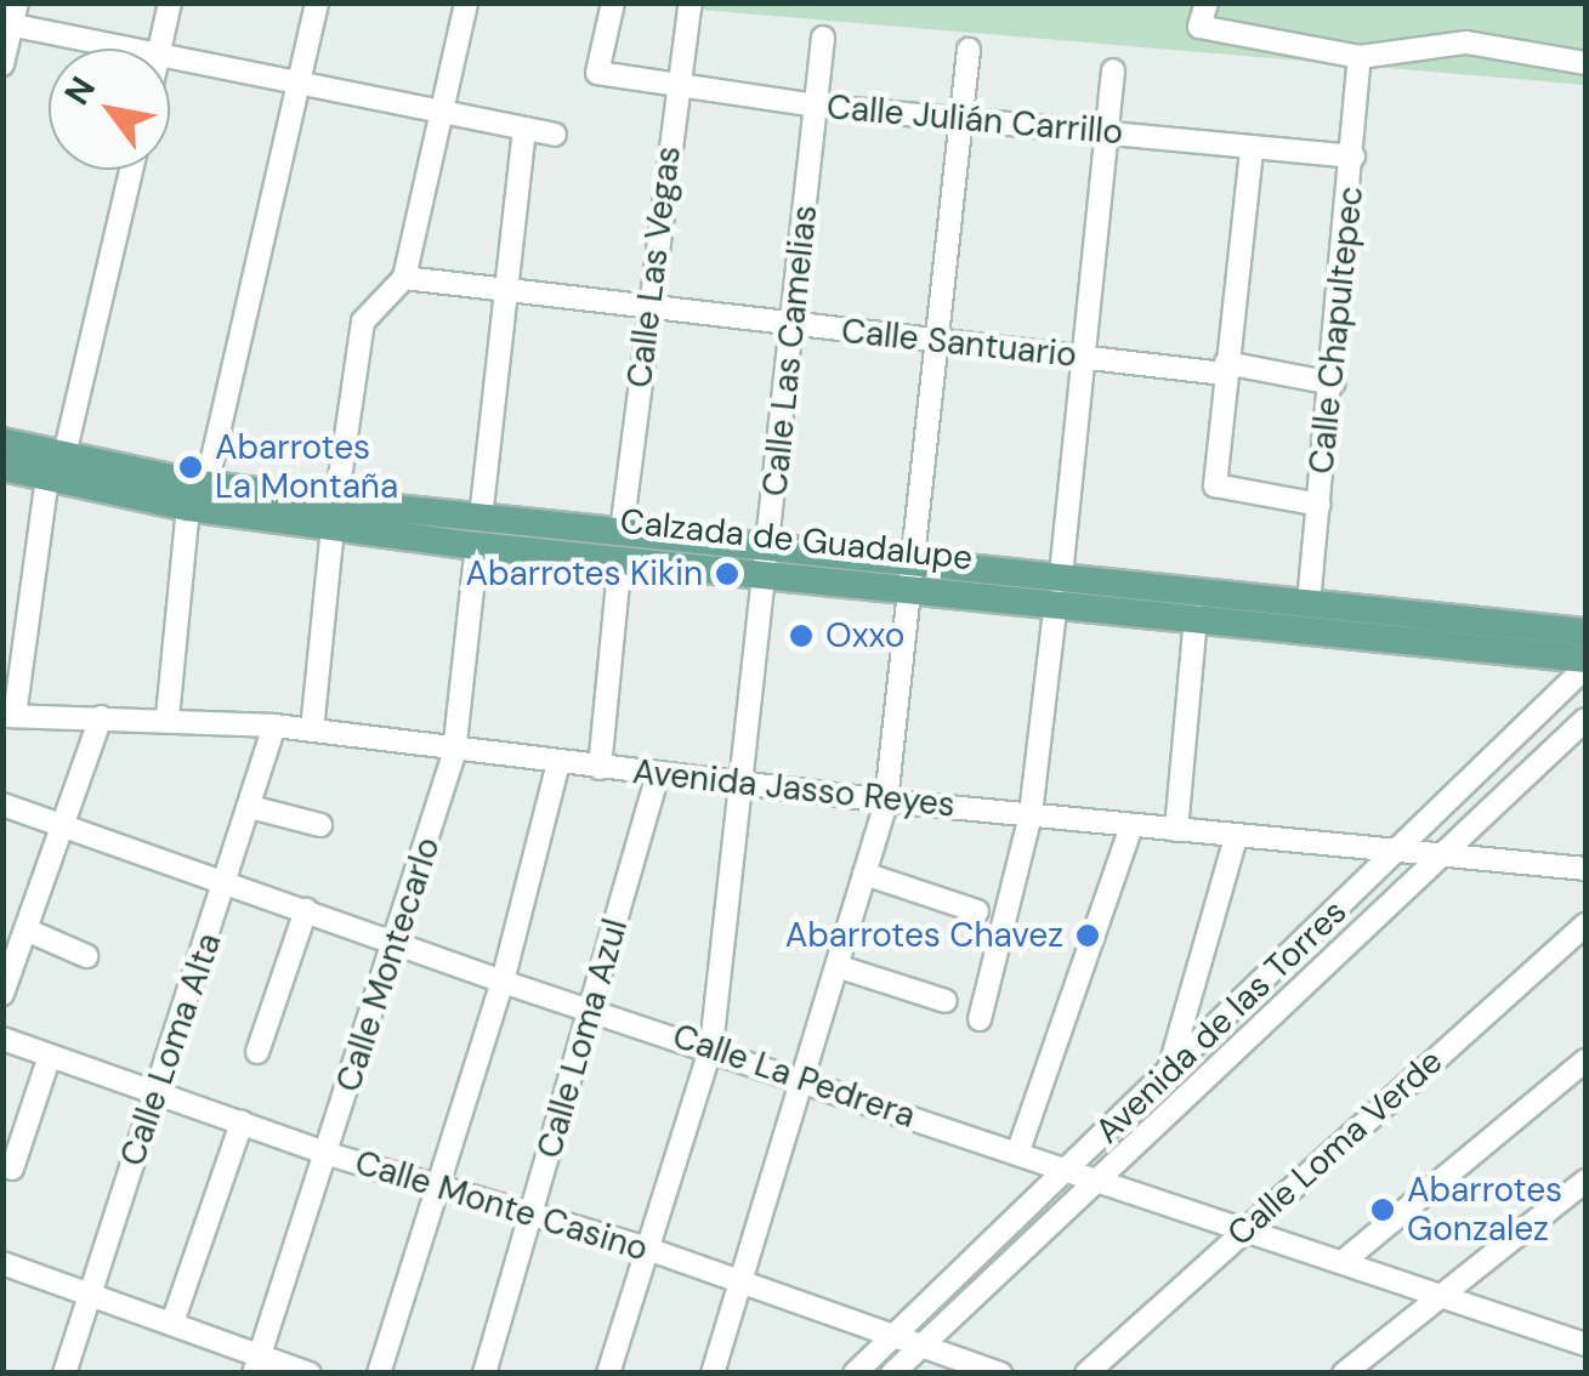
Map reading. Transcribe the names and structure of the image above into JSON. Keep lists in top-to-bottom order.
{
  "streets": {
    "main road": ["Calzada de Guadalupe"],
    "street": [
      "Calle Julián Carrillo",
      "Calle Las Vegas",
      "Calle Chapultepec",
      "Calle Santuario",
      "Calle Las Camelias",
      "Avenida Jasso Reyes",
      "Calle Montecarlo",
      "Avenida de las Torres",
      "Calle Loma Azul",
      "Calle Loma Alta",
      "Calle La Pedrera",
      "Calle Loma Verde",
      "Calle Monte Casino"
    ]
  },
  "crossings": [
    ["Calle Julián Carrillo", "Calle Las Vegas"],
    ["Calle Julián Carrillo", "Calle Chapultepec"],
    ["Calle Julián Carrillo", "Calle Las Camelias"],
    ["Calle Las Vegas", "Calle Santuario"],
    ["Calle Las Vegas", "Calzada de Guadalupe"],
    ["Calle Las Vegas", "Avenida Jasso Reyes"],
    ["Calle Chapultepec", "Calle Santuario"],
    ["Calle Chapultepec", "Calzada de Guadalupe"],
    ["Calle Santuario", "Calle Las Camelias"],
    ["Calle Santuario", "Calle Montecarlo"],
    ["Calle Las Camelias", "Calzada de Guadalupe"],
    ["Calle Las Camelias", "Avenida Jasso Reyes"],
    ["Calle Las Camelias", "Calle La Pedrera"],
    ["Calle Las Camelias", "Calle Monte Casino"],
    ["Calzada de Guadalupe", "Calle Montecarlo"],
    ["Calzada de Guadalupe", "Avenida de las Torres"],
    ["Avenida Jasso Reyes", "Calle Montecarlo"],
    ["Avenida Jasso Reyes", "Avenida de las Torres"],
    ["Avenida Jasso Reyes", "Calle Loma Azul"],
    ["Avenida Jasso Reyes", "Calle Loma Alta"],
    ["Calle Montecarlo", "Calle La Pedrera"],
    ["Calle Montecarlo", "Calle Monte Casino"],
    ["Avenida de las Torres", "Calle La Pedrera"],
    ["Avenida de las Torres", "Calle Monte Casino"],
    ["Calle Loma Azul", "Calle La Pedrera"],
    ["Calle Loma Azul", "Calle Monte Casino"],
    ["Calle Loma Alta", "Calle La Pedrera"],
    ["Calle Loma Alta", "Calle Monte Casino"],
    ["Calle La Pedrera", "Calle Loma Verde"]
  ],
  "places": [
    "Abarrotes La Montaña",
    "Abarrotes Kikin",
    "Oxxo",
    "Abarrotes Chavez",
    "Abarrotes Gonzalez"
  ],
  "north": "top left"
}
